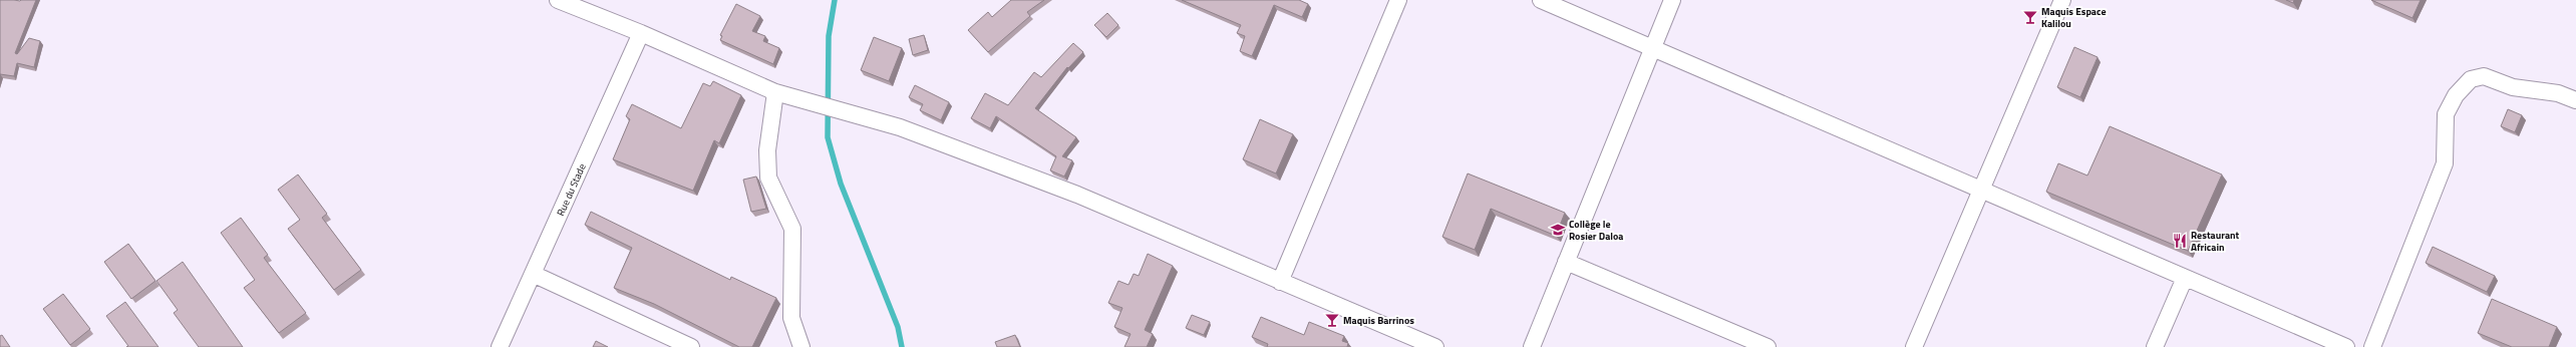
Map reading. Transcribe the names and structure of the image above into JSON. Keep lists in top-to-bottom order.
{
  "streets": {
    "street": ["Rue du Stade"]
  },
  "places": {
    "bar": ["Maquis Espace Kalilou", "Maquis Barrinos"],
    "school or university": ["Collège le Rosier Daloa"],
    "restaurant": ["Restaurant Africain"]
  }
}
